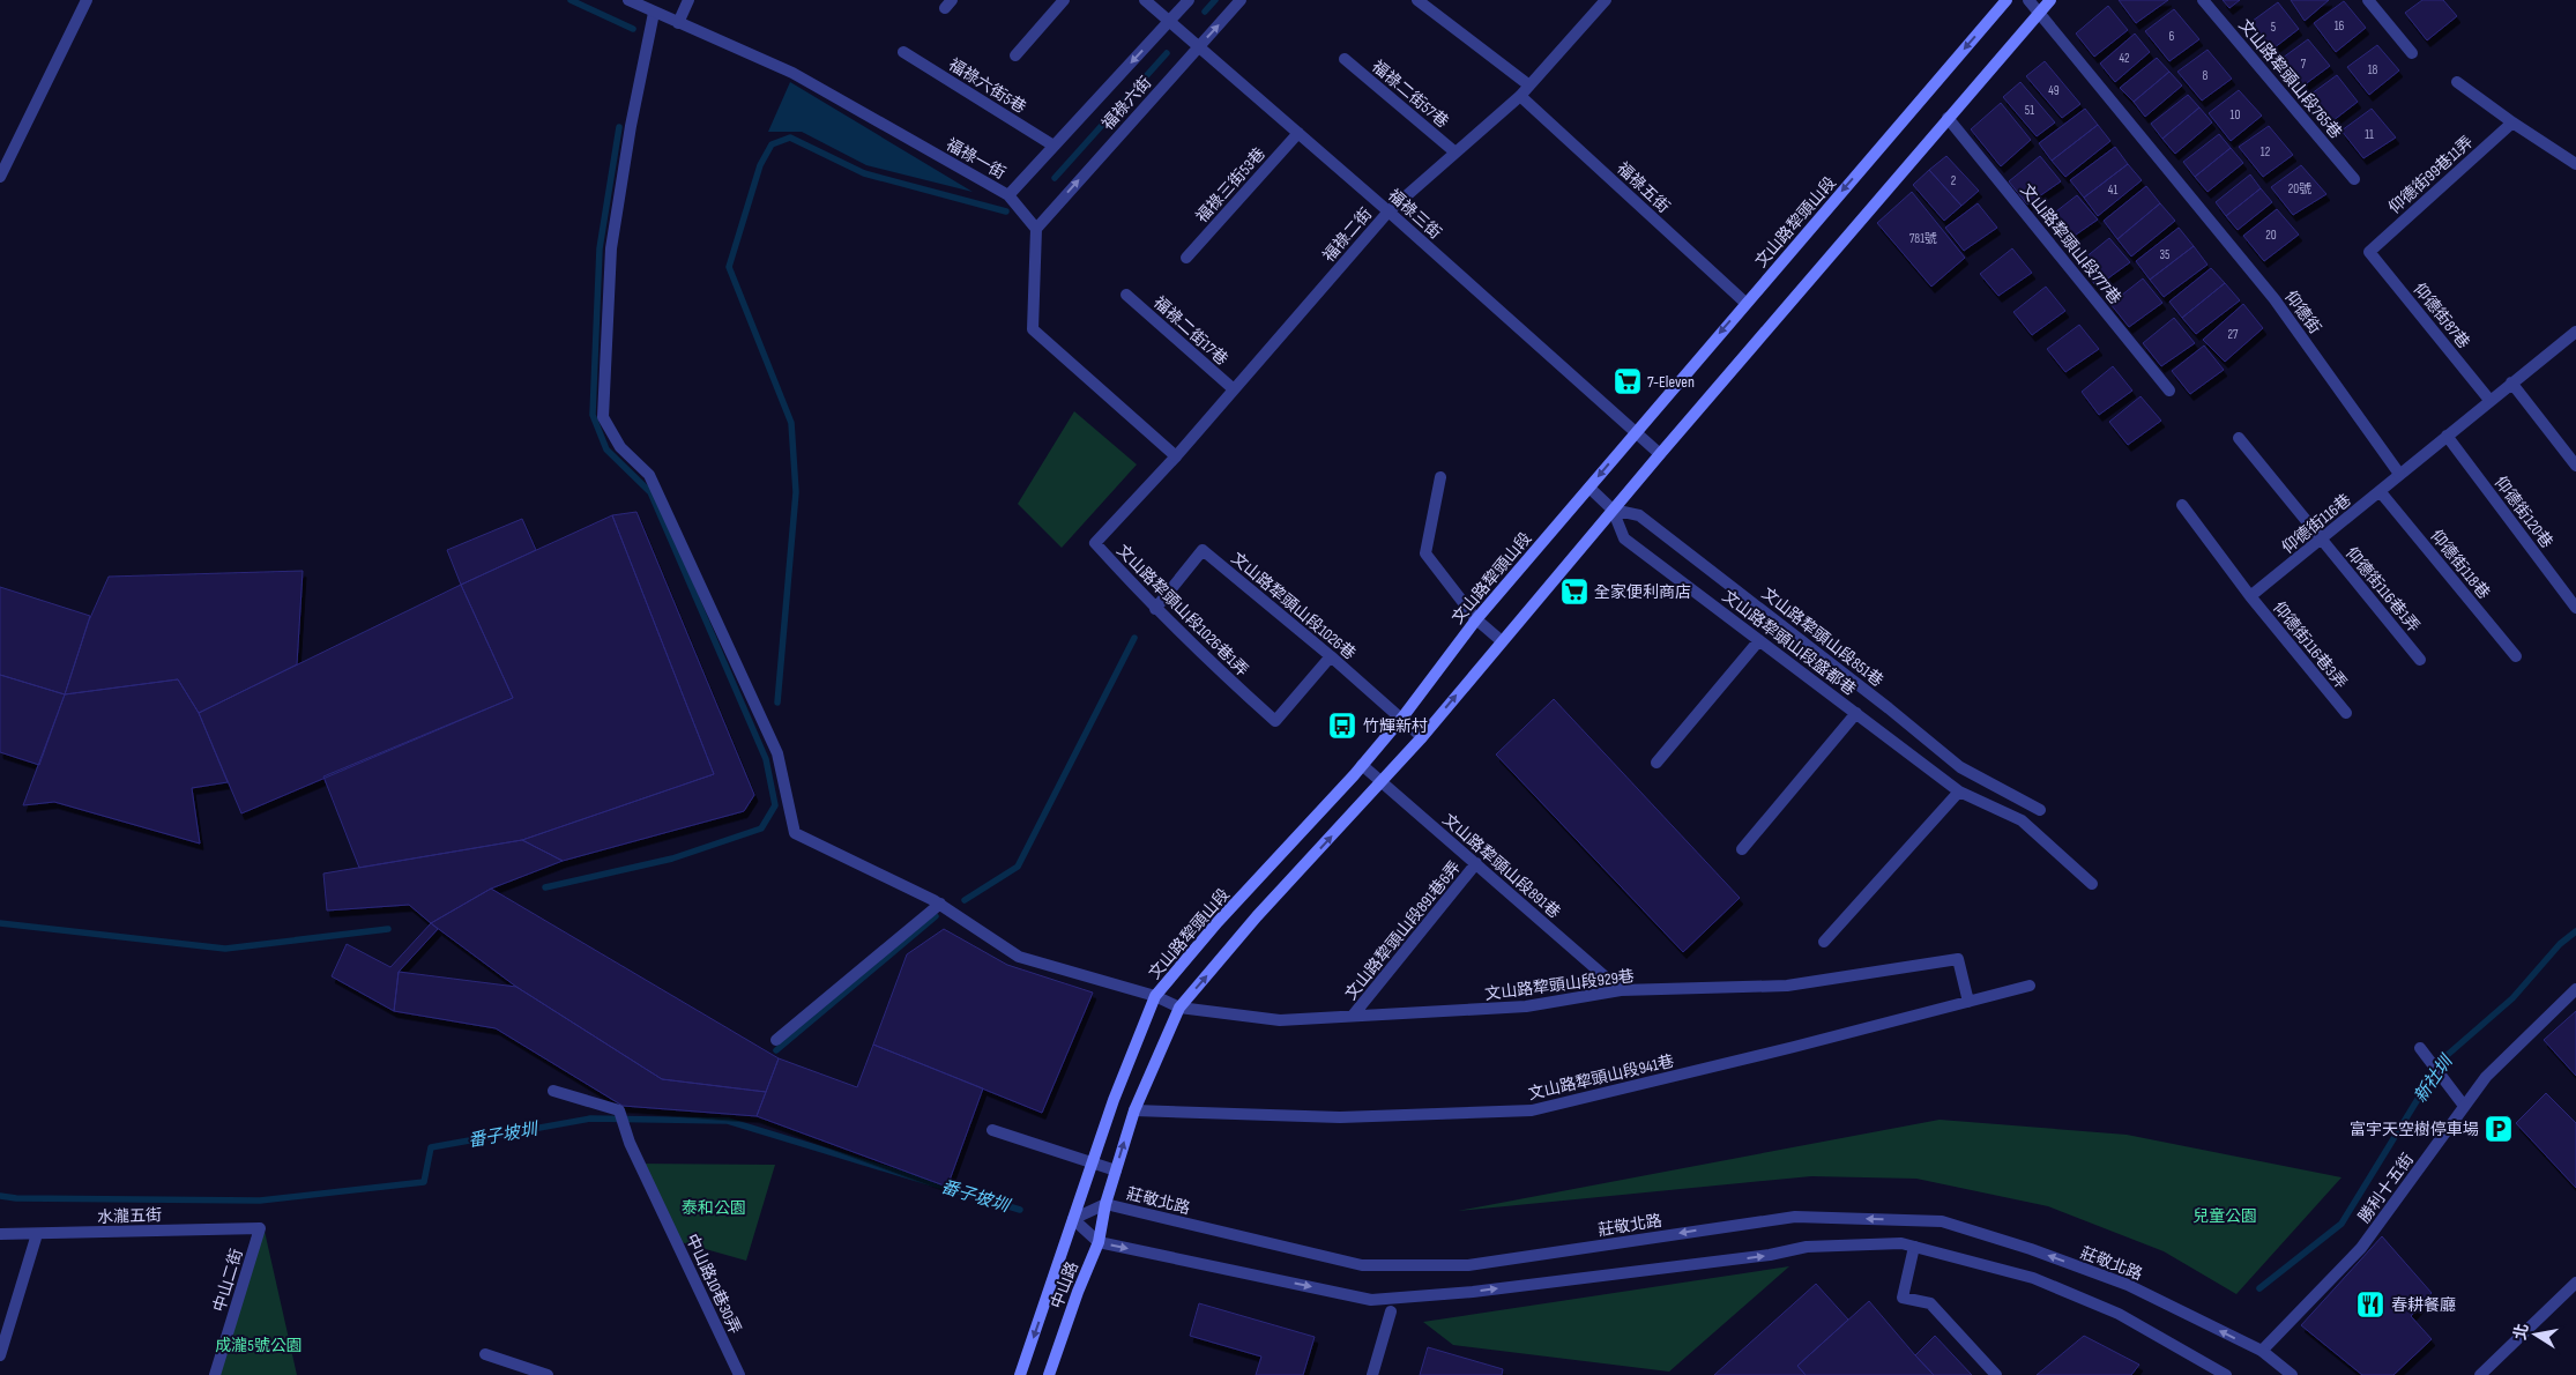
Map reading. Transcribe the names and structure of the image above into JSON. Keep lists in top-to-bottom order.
{
  "streets": {
    "main road": ["文山路犂頭山段", "中山路"],
    "street": [
      "文山路犂頭山段765巷",
      "福祿六街5巷",
      "福祿二街57巷",
      "福祿六街",
      "福祿一街",
      "仰德街99巷11弄",
      "福祿三街53巷",
      "福祿五街",
      "福祿三街",
      "福祿二街",
      "文山路犂頭山段777巷",
      "仰德街",
      "仰德街87巷",
      "福祿二街17巷",
      "仰德街120巷",
      "仰德街116巷",
      "仰德街118巷",
      "仰德街116巷1弄",
      "文山路犂頭山段1026巷",
      "文山路犂頭山段1026巷1弄",
      "文山路犂頭山段851巷",
      "文山路犂頭山段盛都巷",
      "仰德街116巷3弄",
      "文山路犂頭山段891巷",
      "文山路犂頭山段891巷6弄",
      "文山路犂頭山段929巷",
      "文山路犂頭山段941巷",
      "勝利十五街",
      "莊敬北路",
      "水瀧五街",
      "中山二街",
      "中山路10巷30弄"
    ]
  },
  "crossings": [
    ["福祿六街5巷", "福祿六街"],
    ["福祿二街57巷", "福祿二街"],
    ["福祿六街", "福祿一街"],
    ["福祿六街", "福祿三街"],
    ["福祿一街", "文山路犂頭山段929巷"],
    ["仰德街99巷11弄", "仰德街87巷"],
    ["福祿三街53巷", "福祿三街"],
    ["福祿五街", "文山路犂頭山段"],
    ["福祿五街", "福祿二街"],
    ["福祿三街", "文山路犂頭山段"],
    ["福祿三街", "福祿二街"],
    ["文山路犂頭山段", "文山路犂頭山段1026巷"],
    ["文山路犂頭山段", "文山路犂頭山段851巷"],
    ["文山路犂頭山段", "文山路犂頭山段891巷"],
    ["文山路犂頭山段", "文山路犂頭山段929巷"],
    ["文山路犂頭山段", "莊敬北路"],
    ["文山路犂頭山段", "中山路"],
    ["福祿二街", "福祿二街17巷"],
    ["福祿二街", "文山路犂頭山段1026巷1弄"],
    ["仰德街", "仰德街116巷"],
    ["仰德街116巷", "仰德街118巷"],
    ["仰德街116巷", "仰德街116巷1弄"],
    ["仰德街116巷", "仰德街116巷3弄"],
    ["文山路犂頭山段1026巷", "文山路犂頭山段1026巷1弄"],
    ["文山路犂頭山段851巷", "文山路犂頭山段盛都巷"],
    ["文山路犂頭山段891巷", "文山路犂頭山段891巷6弄"],
    ["文山路犂頭山段891巷", "文山路犂頭山段929巷"],
    ["文山路犂頭山段891巷6弄", "文山路犂頭山段929巷"],
    ["文山路犂頭山段929巷", "文山路犂頭山段941巷"],
    ["勝利十五街", "莊敬北路"],
    ["莊敬北路", "中山路"],
    ["水瀧五街", "中山二街"]
  ],
  "water": ["新社圳", "番子坡圳"],
  "parks": ["泰和公園", "兒童公園", "成瀧5號公園"],
  "places": {
    "supermarket": ["7-Eleven", "全家便利商店"],
    "bus stop": ["竹輝新村"],
    "parking": ["富宇天空樹停車場"],
    "restaurant": ["春耕餐廳"]
  },
  "house_numbers": [
    "16",
    "5",
    "6",
    "42",
    "7",
    "18",
    "8",
    "49",
    "51",
    "10",
    "11",
    "12",
    "2",
    "20號",
    "41",
    "20",
    "781號",
    "35",
    "27"
  ],
  "north": "left"
}
